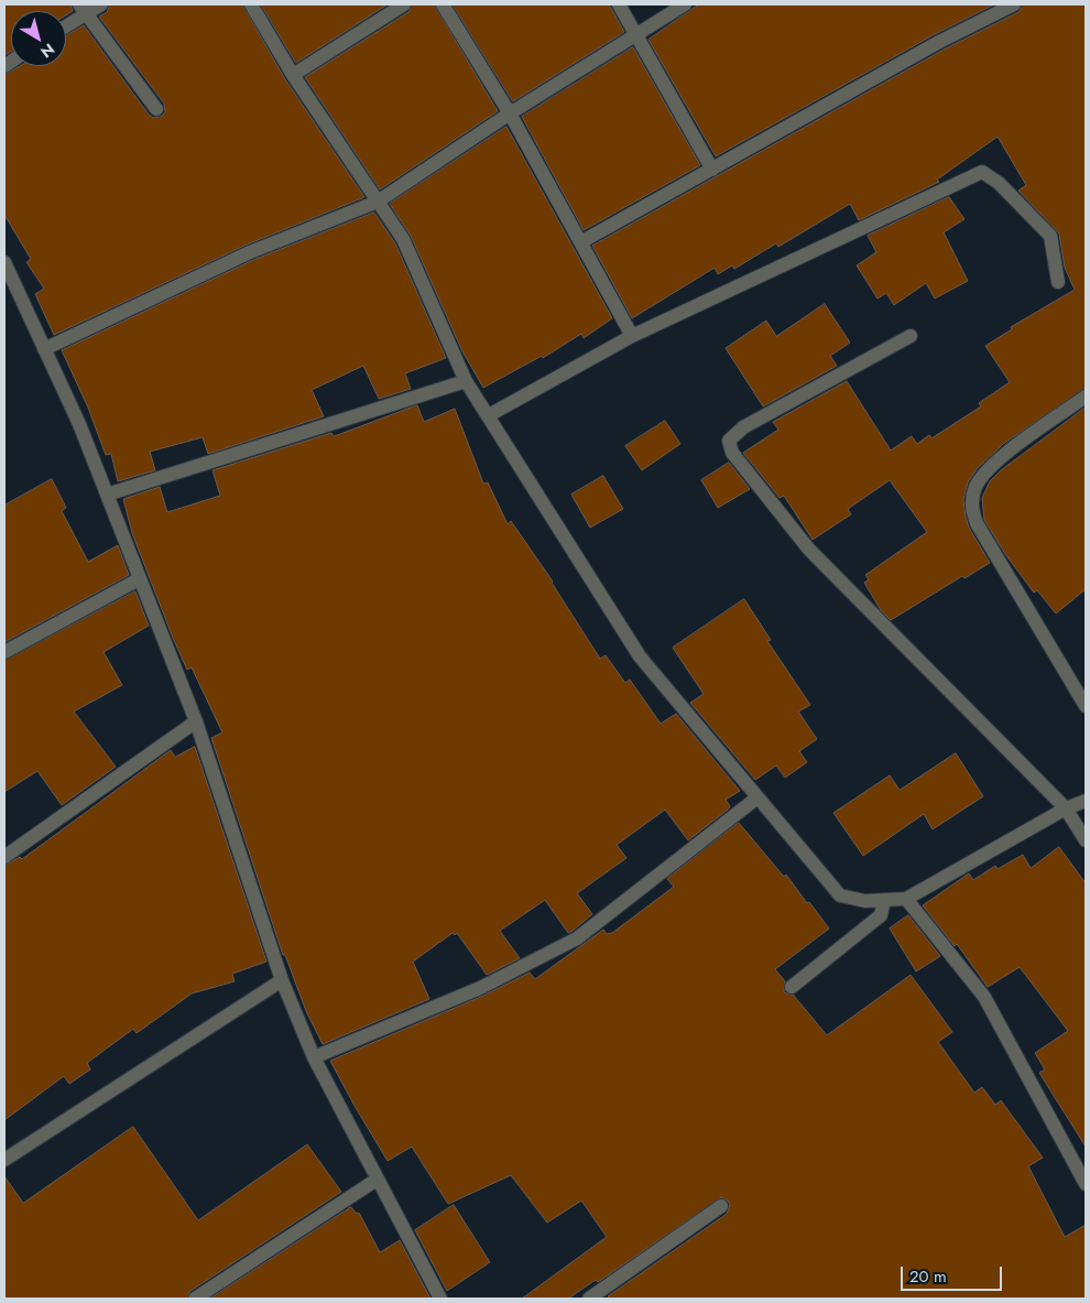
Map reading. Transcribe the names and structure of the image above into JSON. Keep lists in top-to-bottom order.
{
  "scale_bar": "20 m",
  "north": "bottom right"
}
